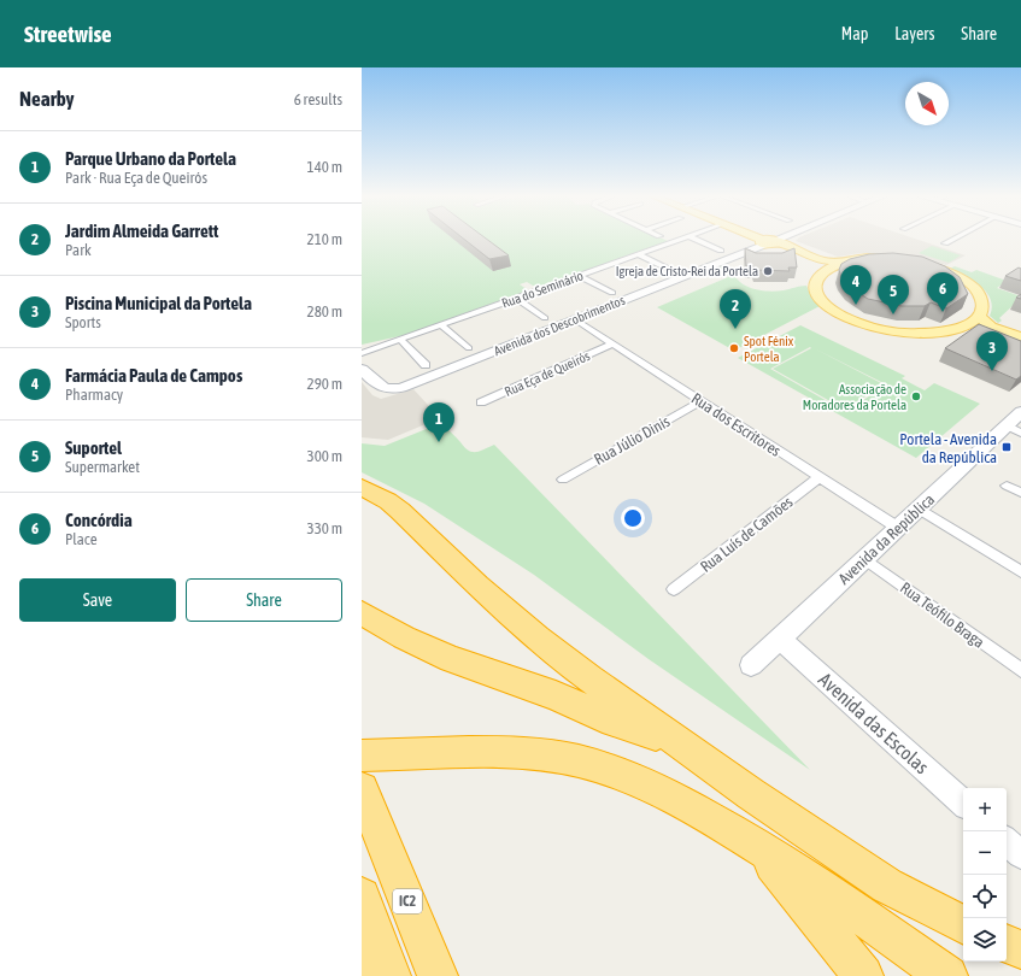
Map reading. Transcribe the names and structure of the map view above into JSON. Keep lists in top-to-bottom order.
{
  "streets": {
    "highway": ["IC2"],
    "street": [
      "Rua do Seminário",
      "Avenida dos Descobrimentos",
      "Rua Eça de Queirós",
      "Rua dos Escritores",
      "Rua Júlio Dinis",
      "Rua Luís de Camões",
      "Avenida da República",
      "Rua Teófilo Braga",
      "Avenida das Escolas"
    ]
  },
  "crossings": [
    ["Avenida dos Descobrimentos", "Rua dos Escritores"],
    ["Rua Eça de Queirós", "Rua dos Escritores"],
    ["Rua dos Escritores", "Rua Júlio Dinis"],
    ["Rua dos Escritores", "Rua Luís de Camões"],
    ["Rua dos Escritores", "Avenida da República"],
    ["Avenida da República", "Rua Teófilo Braga"],
    ["Avenida da República", "Avenida das Escolas"]
  ],
  "places": {
    "other": ["Igreja de Cristo-Rei da Portela", "Spot Fénix Portela", "Associação de Moradores da Portela"],
    "transit": ["Portela - Avenida da República"]
  },
  "north": "bottom right",
  "page": {
    "header": "Streetwise",
    "nav": ["Map", "Layers", "Share"],
    "heading": ["Nearby", "6 results"],
    "list": [
      {
        "mark": "1",
        "name": "Parque Urbano da Portela",
        "note": "Park · Rua Eça de Queirós",
        "value": "140 m"
      },
      {
        "mark": "2",
        "name": "Jardim Almeida Garrett",
        "note": "Park",
        "value": "210 m"
      },
      {
        "mark": "3",
        "name": "Piscina Municipal da Portela",
        "note": "Sports",
        "value": "280 m"
      },
      {
        "mark": "4",
        "name": "Farmácia Paula de Campos",
        "note": "Pharmacy",
        "value": "290 m"
      },
      {
        "mark": "5",
        "name": "Suportel",
        "note": "Supermarket",
        "value": "300 m"
      },
      {
        "mark": "6",
        "name": "Concórdia",
        "note": "Place",
        "value": "330 m"
      }
    ],
    "pins": [
      "4",
      "6",
      "5",
      "2",
      "3",
      "1"
    ],
    "buttons": ["Save", "Share"],
    "map_buttons": ["+", "−"]
  }
}
